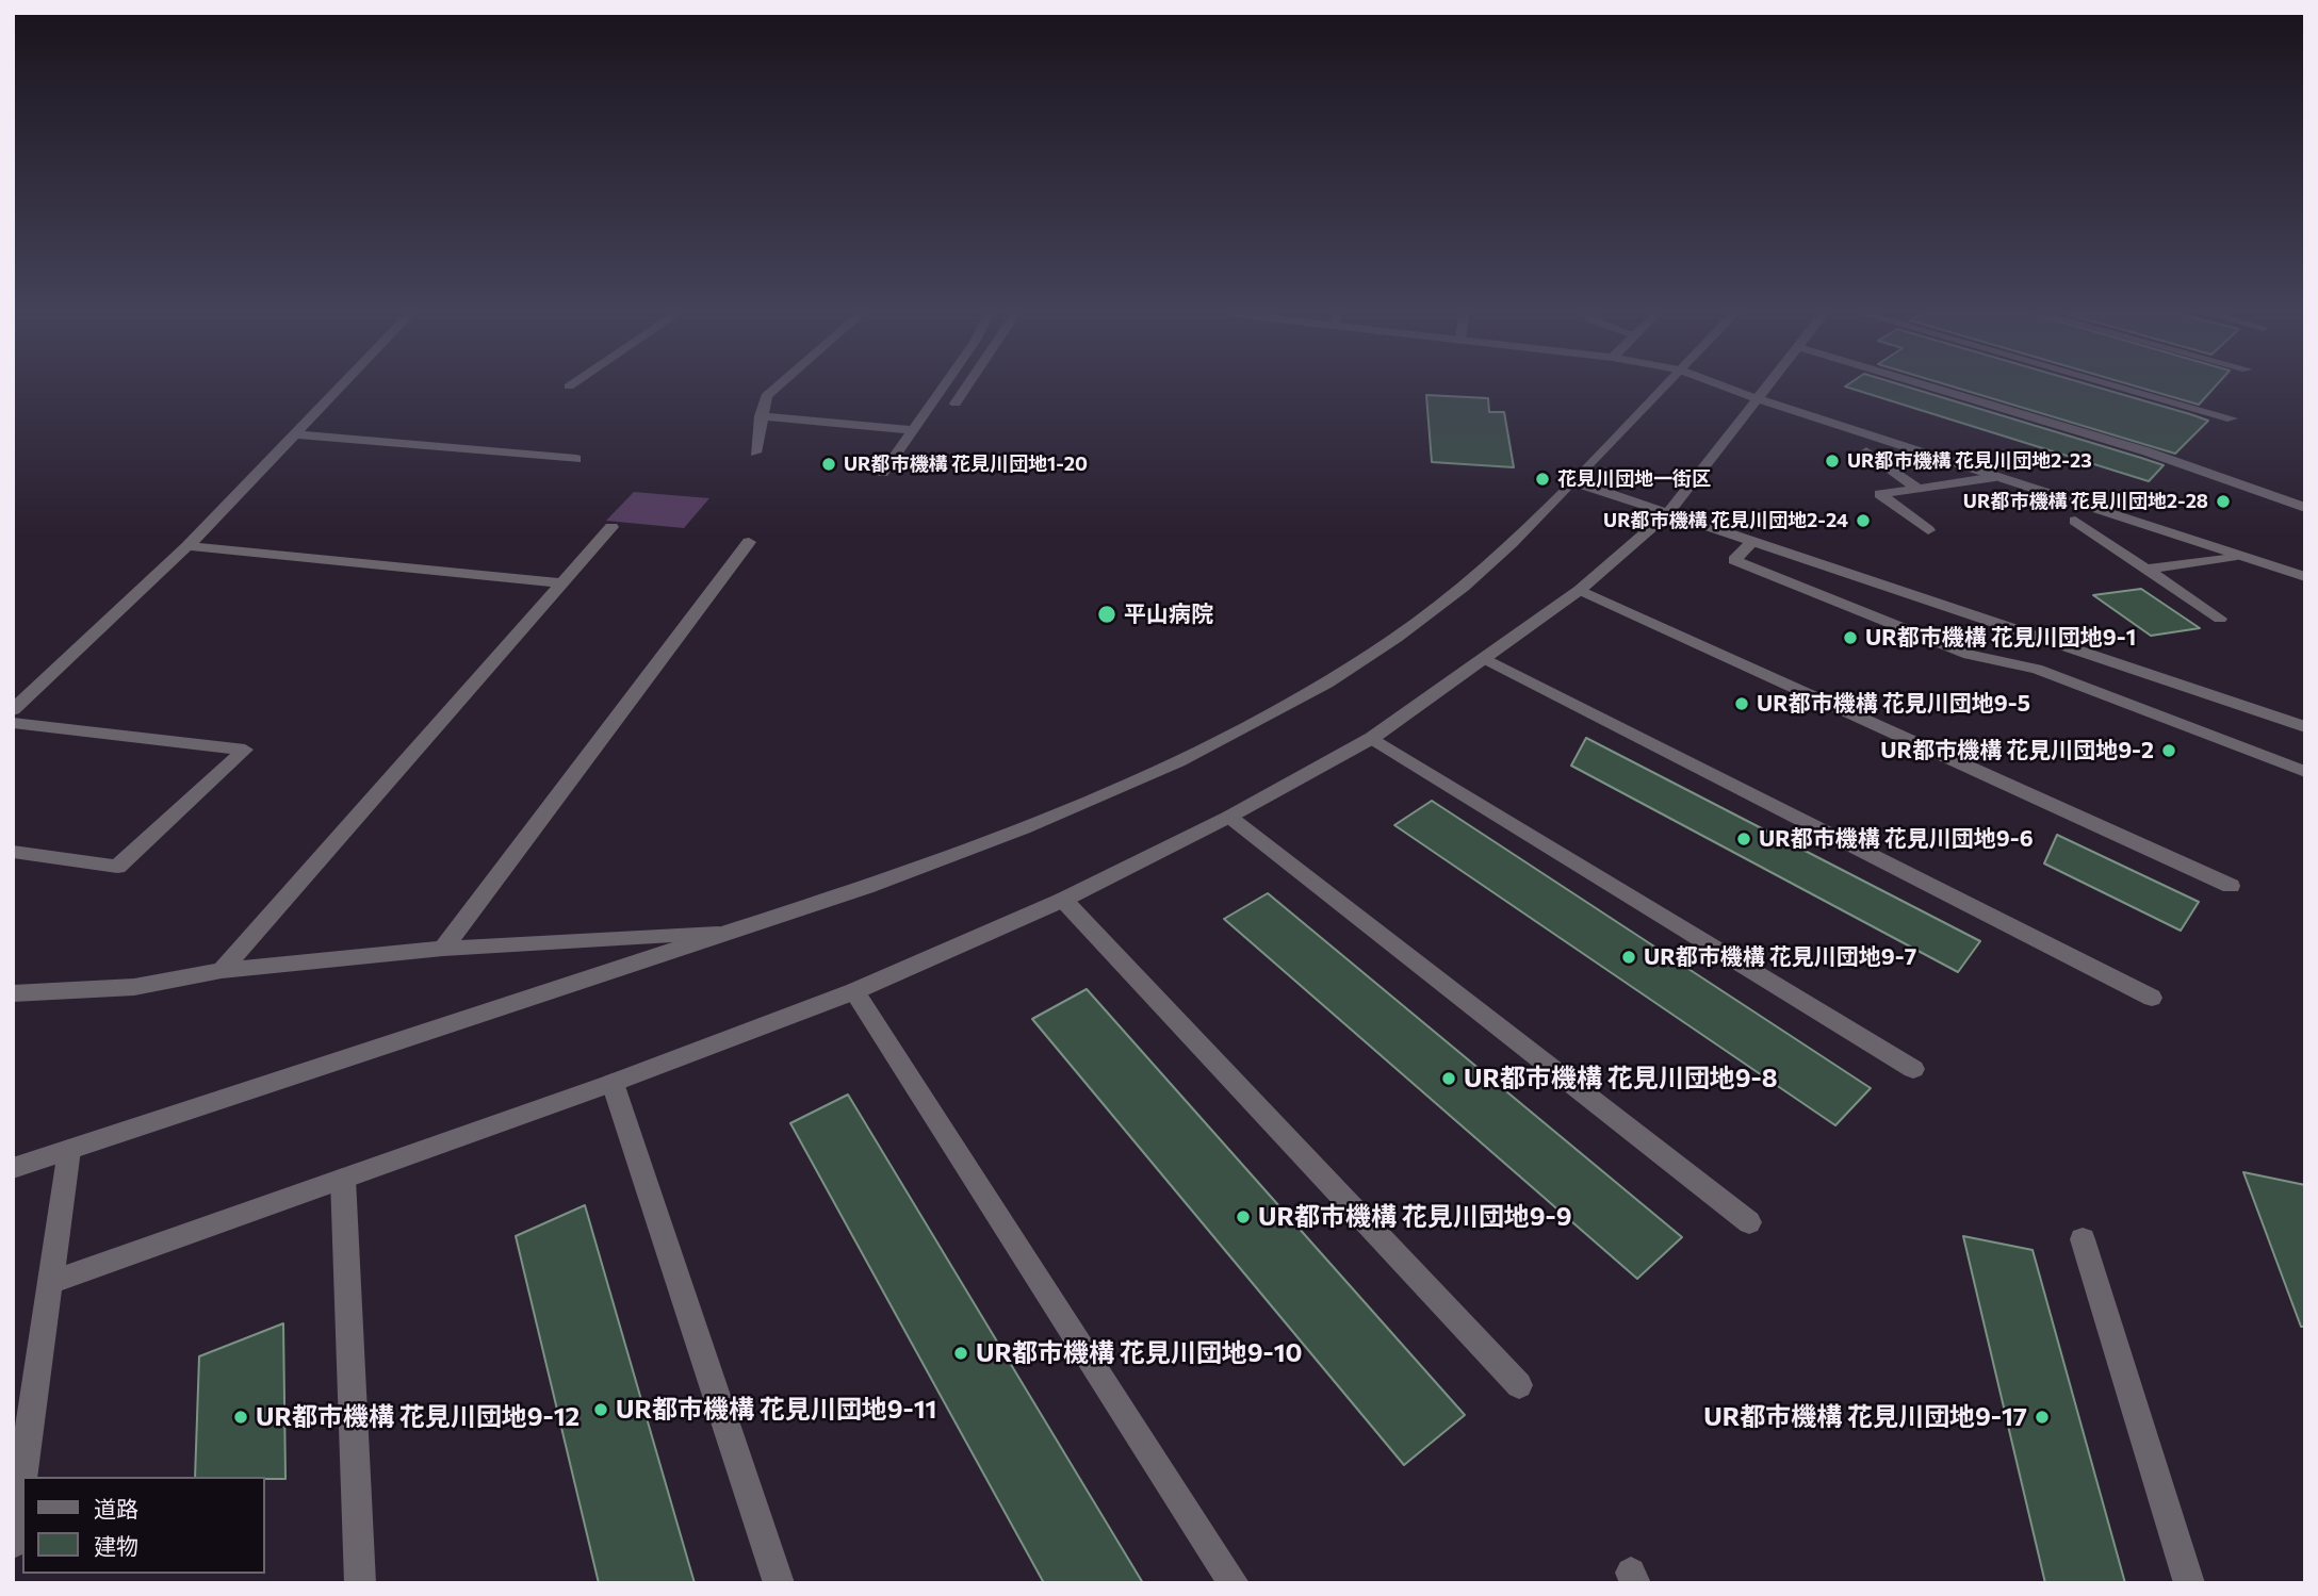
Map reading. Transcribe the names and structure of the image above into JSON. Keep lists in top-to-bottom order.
{
  "places": [
    "UR都市機構 花見川団地2-23",
    "UR都市機構 花見川団地1-20",
    "花見川団地一街区",
    "UR都市機構 花見川団地2-28",
    "UR都市機構 花見川団地2-24",
    "平山病院",
    "UR都市機構 花見川団地9-1",
    "UR都市機構 花見川団地9-5",
    "UR都市機構 花見川団地9-2",
    "UR都市機構 花見川団地9-6",
    "UR都市機構 花見川団地9-7",
    "UR都市機構 花見川団地9-8",
    "UR都市機構 花見川団地9-9",
    "UR都市機構 花見川団地9-10",
    "UR都市機構 花見川団地9-11",
    "UR都市機構 花見川団地9-12",
    "UR都市機構 花見川団地9-17"
  ],
  "legend": ["道路", "建物"]
}
